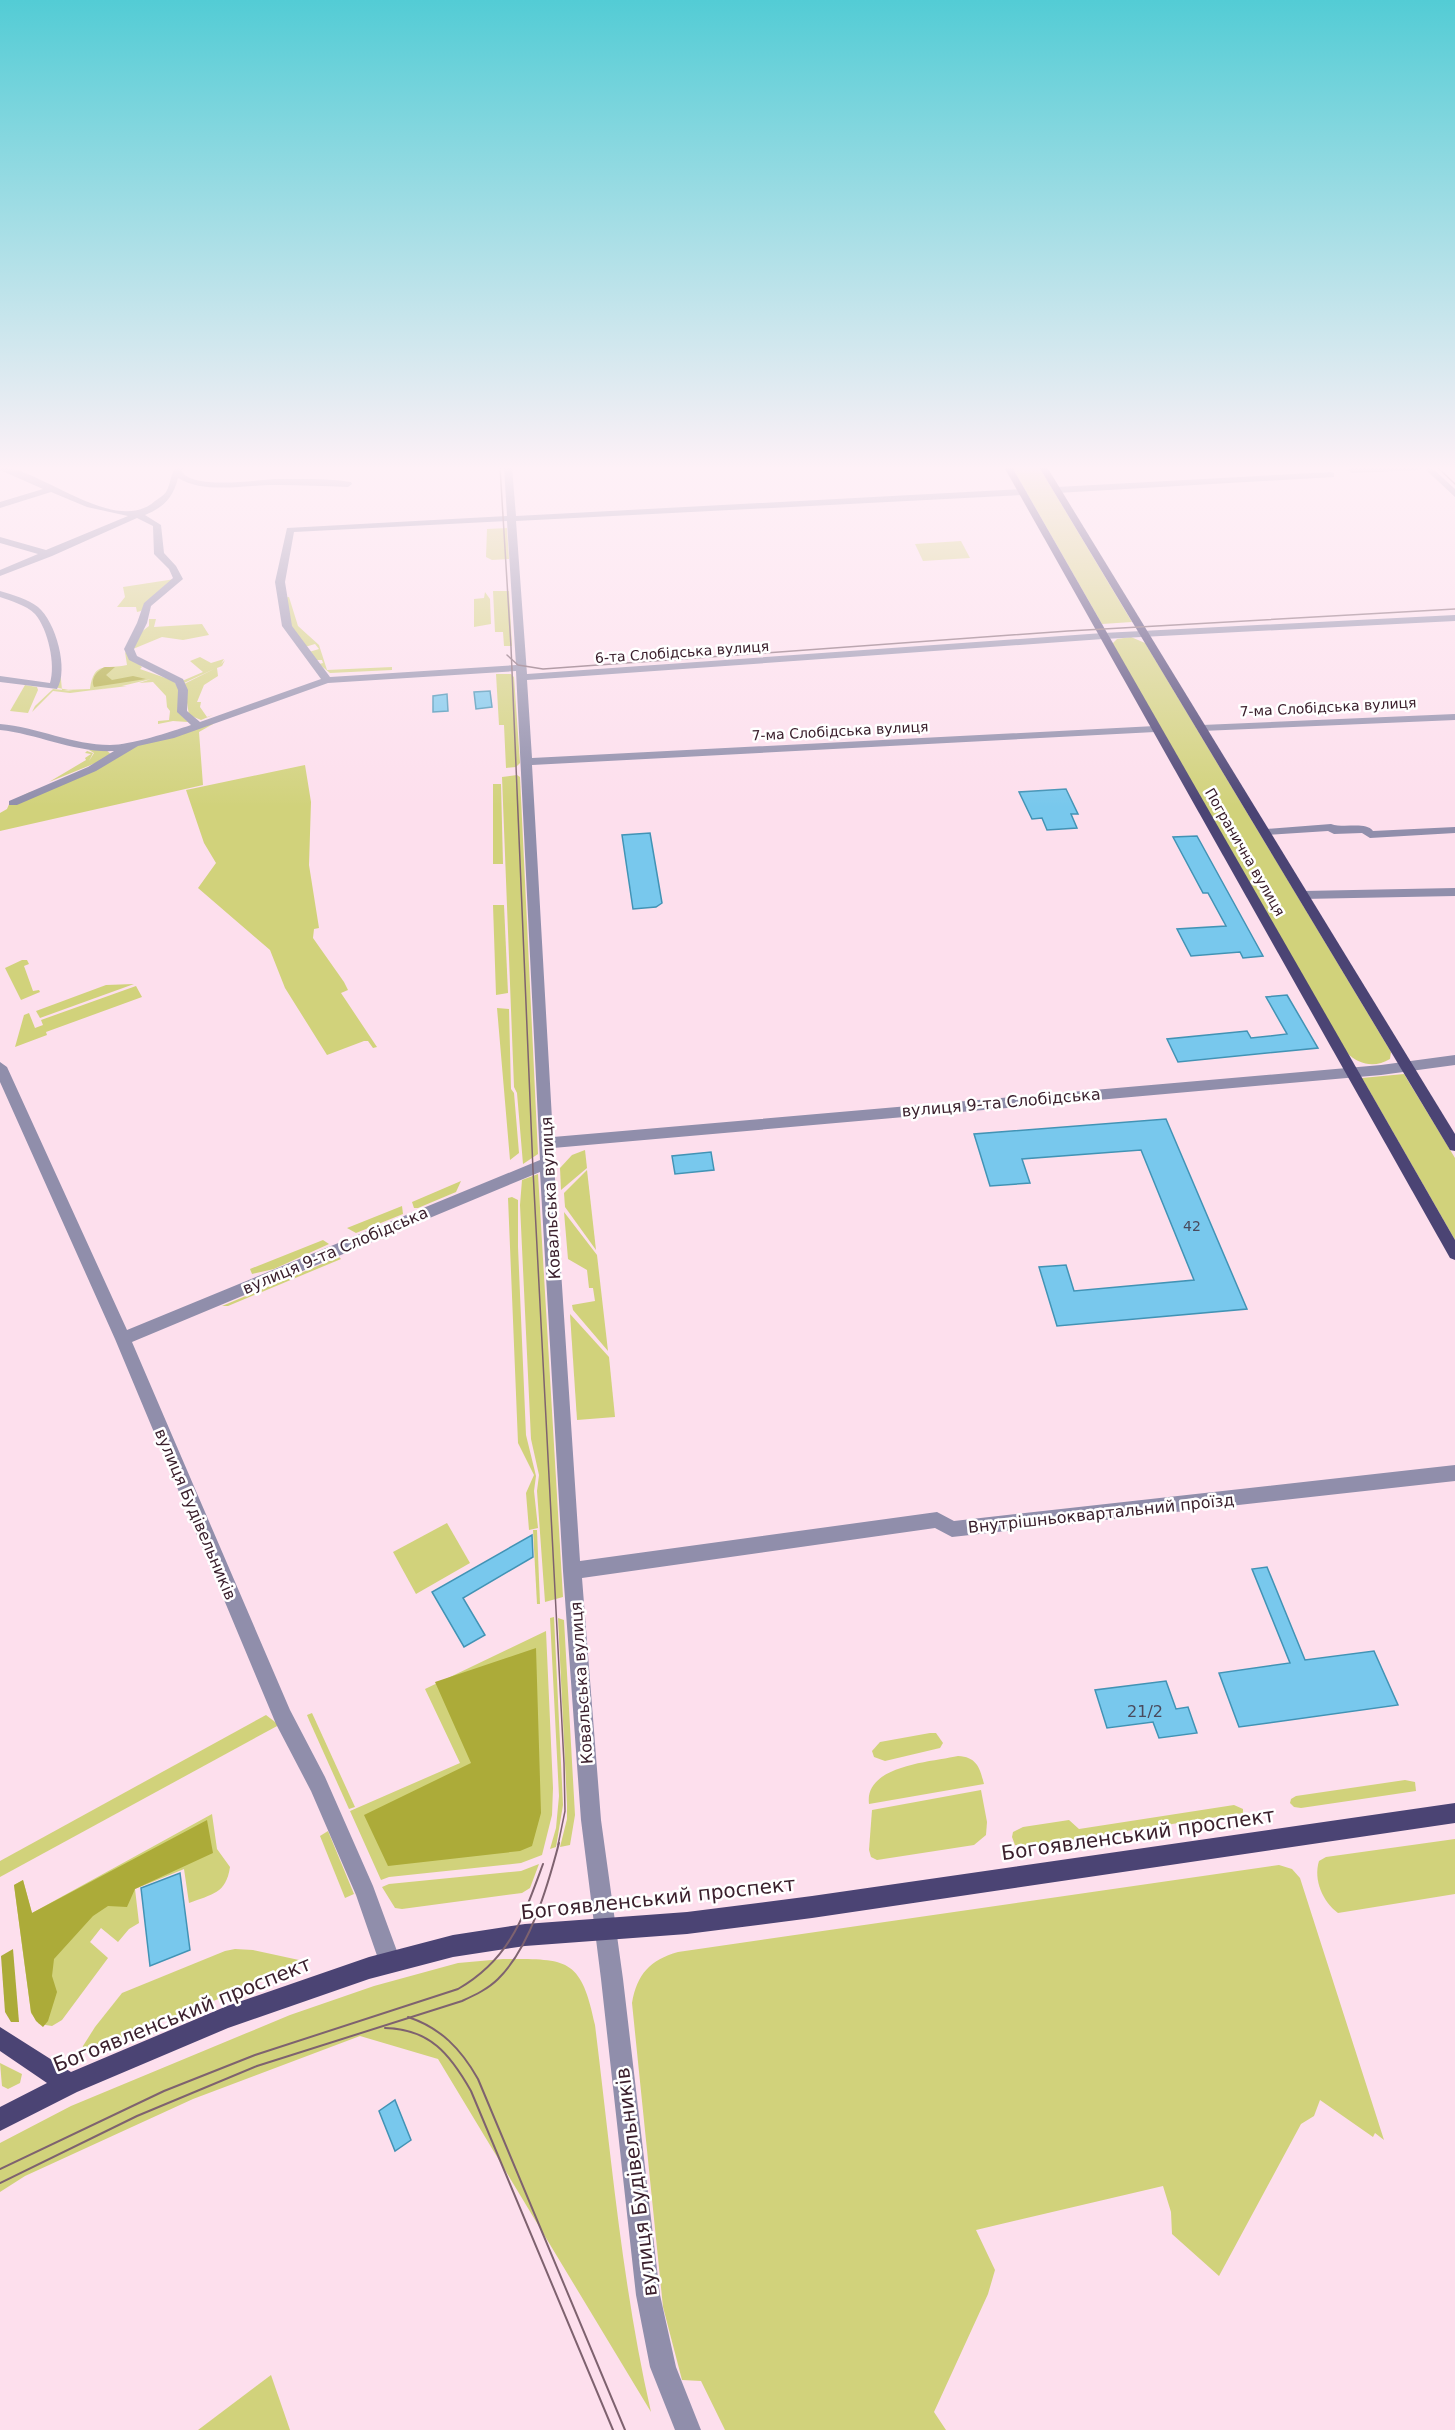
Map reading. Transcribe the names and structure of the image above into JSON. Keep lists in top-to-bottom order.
{
  "streets": {
    "main road": ["Погранична вулиця", "Богоявленський проспект"],
    "street": [
      "6-та Слобідська вулиця",
      "7-ма Слобідська вулиця",
      "вулиця 9-та Слобідська",
      "Ковальська вулиця",
      "Внутрішньоквартальний проїзд",
      "вулиця Будівельників"
    ]
  },
  "crossings": [
    ["6-та Слобідська вулиця", "Погранична вулиця"],
    ["6-та Слобідська вулиця", "Ковальська вулиця"],
    ["7-ма Слобідська вулиця", "Погранична вулиця"],
    ["7-ма Слобідська вулиця", "Ковальська вулиця"],
    ["Погранична вулиця", "вулиця 9-та Слобідська"],
    ["вулиця 9-та Слобідська", "Ковальська вулиця"],
    ["вулиця 9-та Слобідська", "вулиця Будівельників"],
    ["Ковальська вулиця", "Внутрішньоквартальний проїзд"],
    ["Ковальська вулиця", "вулиця Будівельників"],
    ["Ковальська вулиця", "Богоявленський проспект"],
    ["вулиця Будівельників", "Богоявленський проспект"]
  ],
  "house_numbers": ["42", "21/2"]
}
